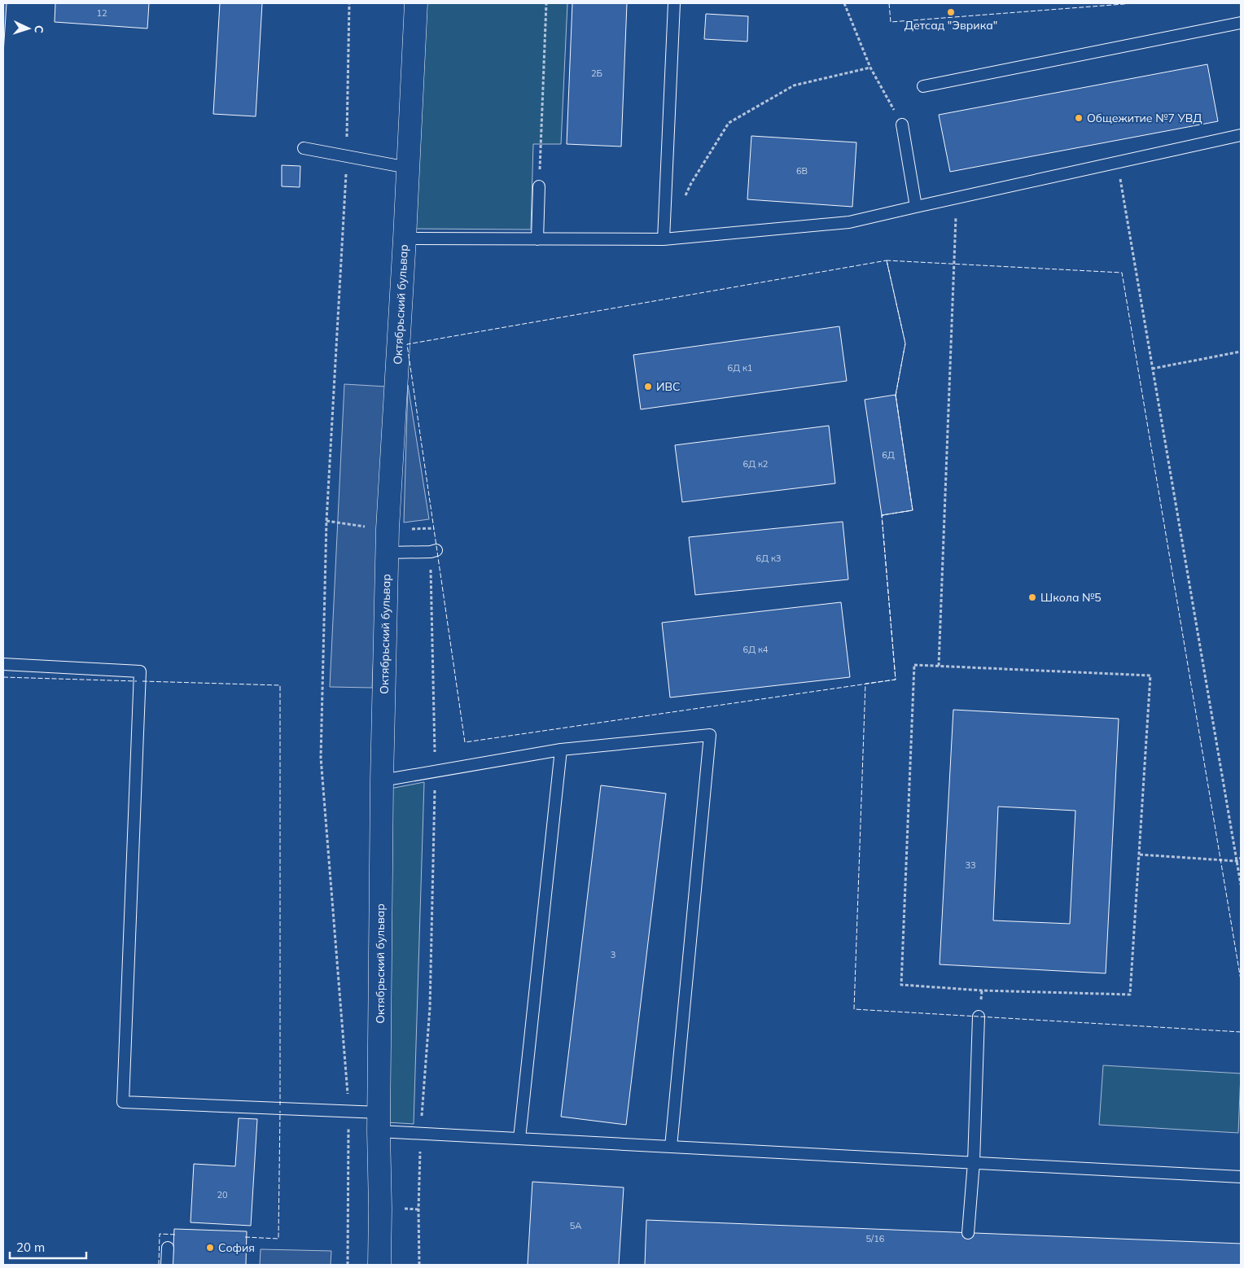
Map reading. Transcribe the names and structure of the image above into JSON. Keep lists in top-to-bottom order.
{
  "streets": {
    "street": ["Октябрьский бульвар"]
  },
  "places": [
    "Детсад \"Эврика\"",
    "Общежитие №7 УВД",
    "ИВС",
    "Школа №5",
    "София"
  ],
  "house_numbers": [
    "12",
    "2Б",
    "6В",
    "6Д к1",
    "6Д",
    "6Д к2",
    "6Д к3",
    "6Д к4",
    "33",
    "3",
    "20",
    "5А",
    "5/16"
  ],
  "scale_bar": "20 m",
  "north": "right"
}
